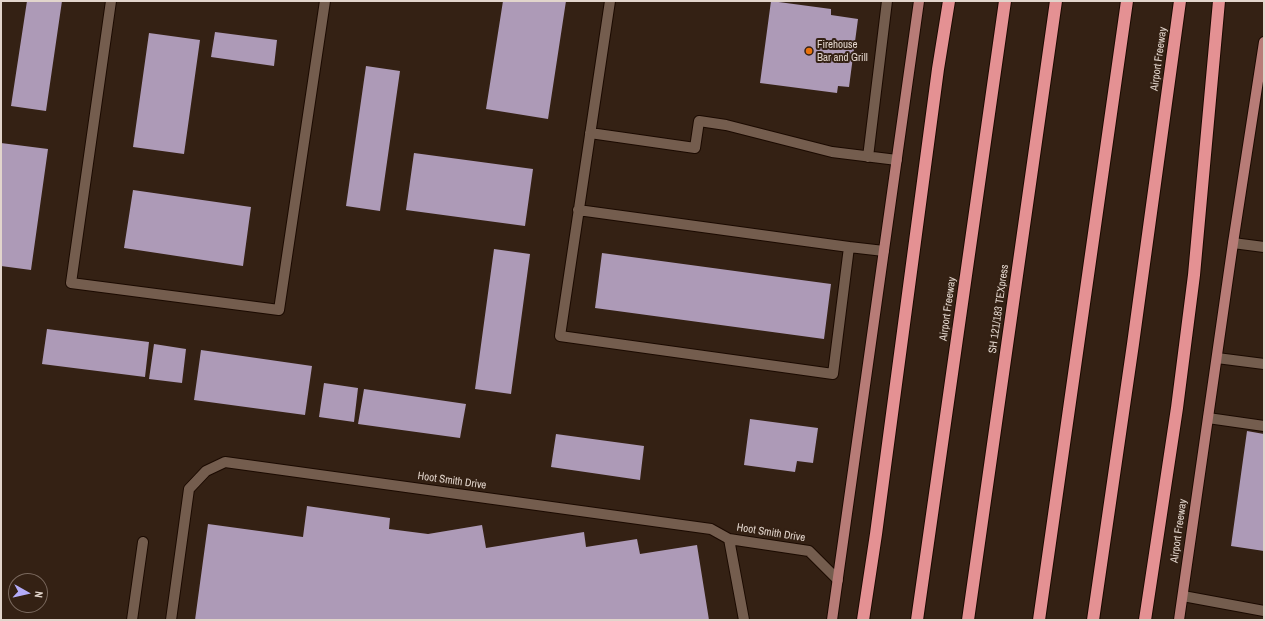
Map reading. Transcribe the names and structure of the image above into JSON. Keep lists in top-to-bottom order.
{
  "streets": {
    "highway": ["Airport Freeway", "SH 121/183 TEXpress"],
    "street": ["Hoot Smith Drive"]
  },
  "places": ["Firehouse Bar and Grill"],
  "north": "right"
}
